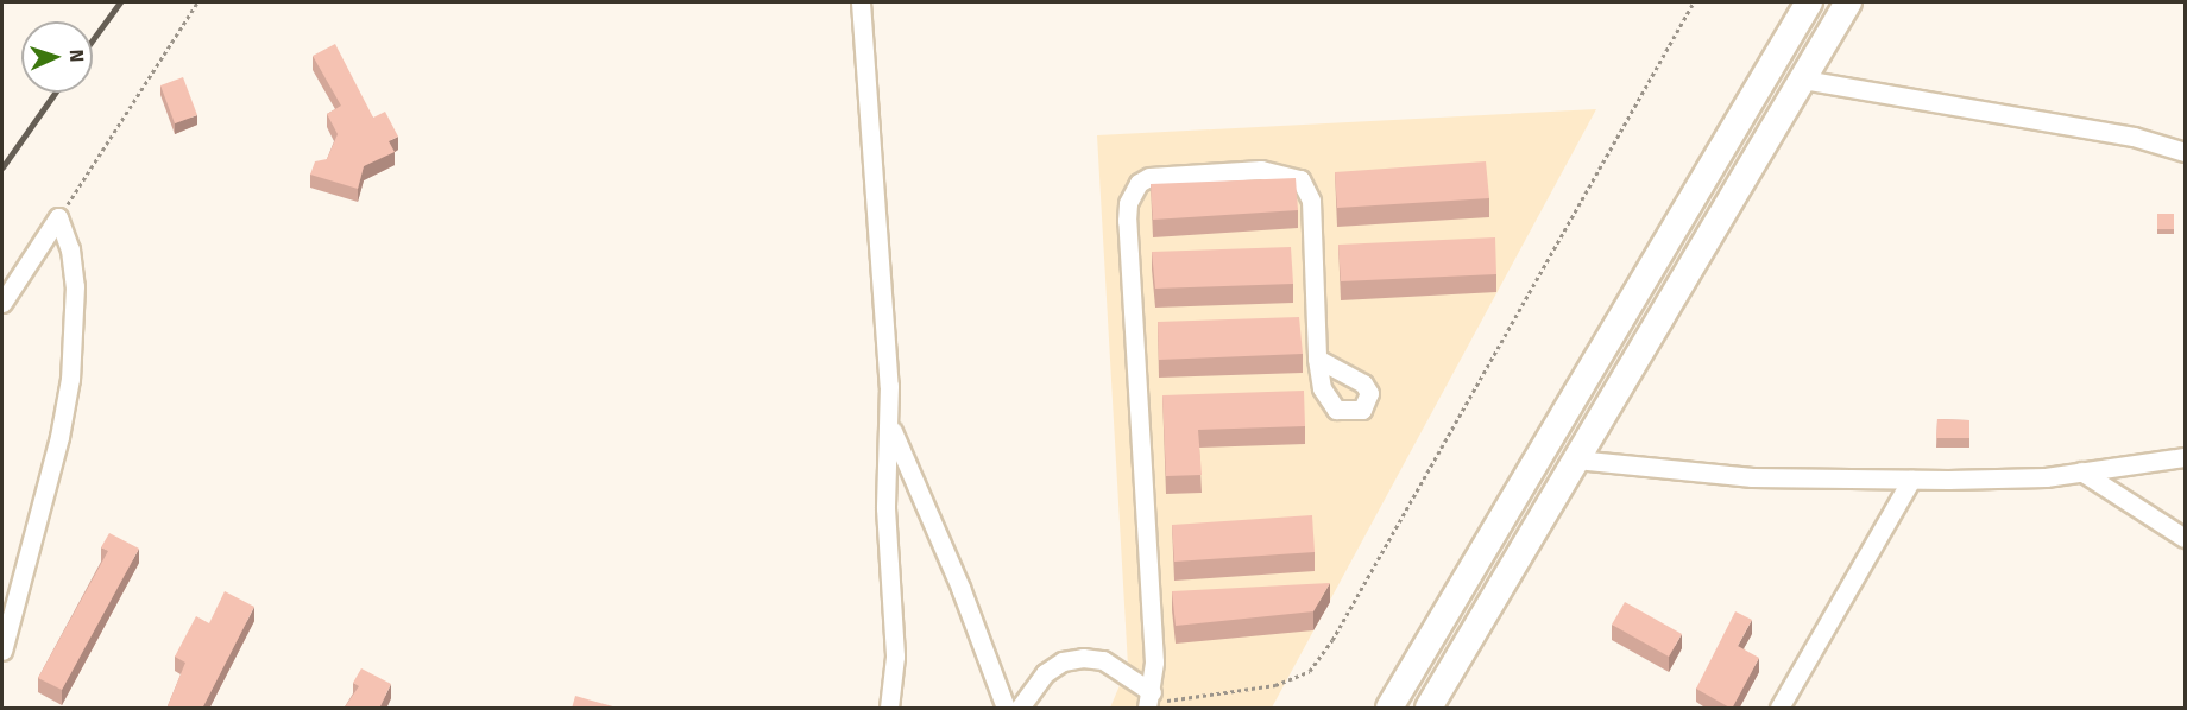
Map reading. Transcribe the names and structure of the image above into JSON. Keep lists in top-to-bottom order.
{
  "north": "right"
}
